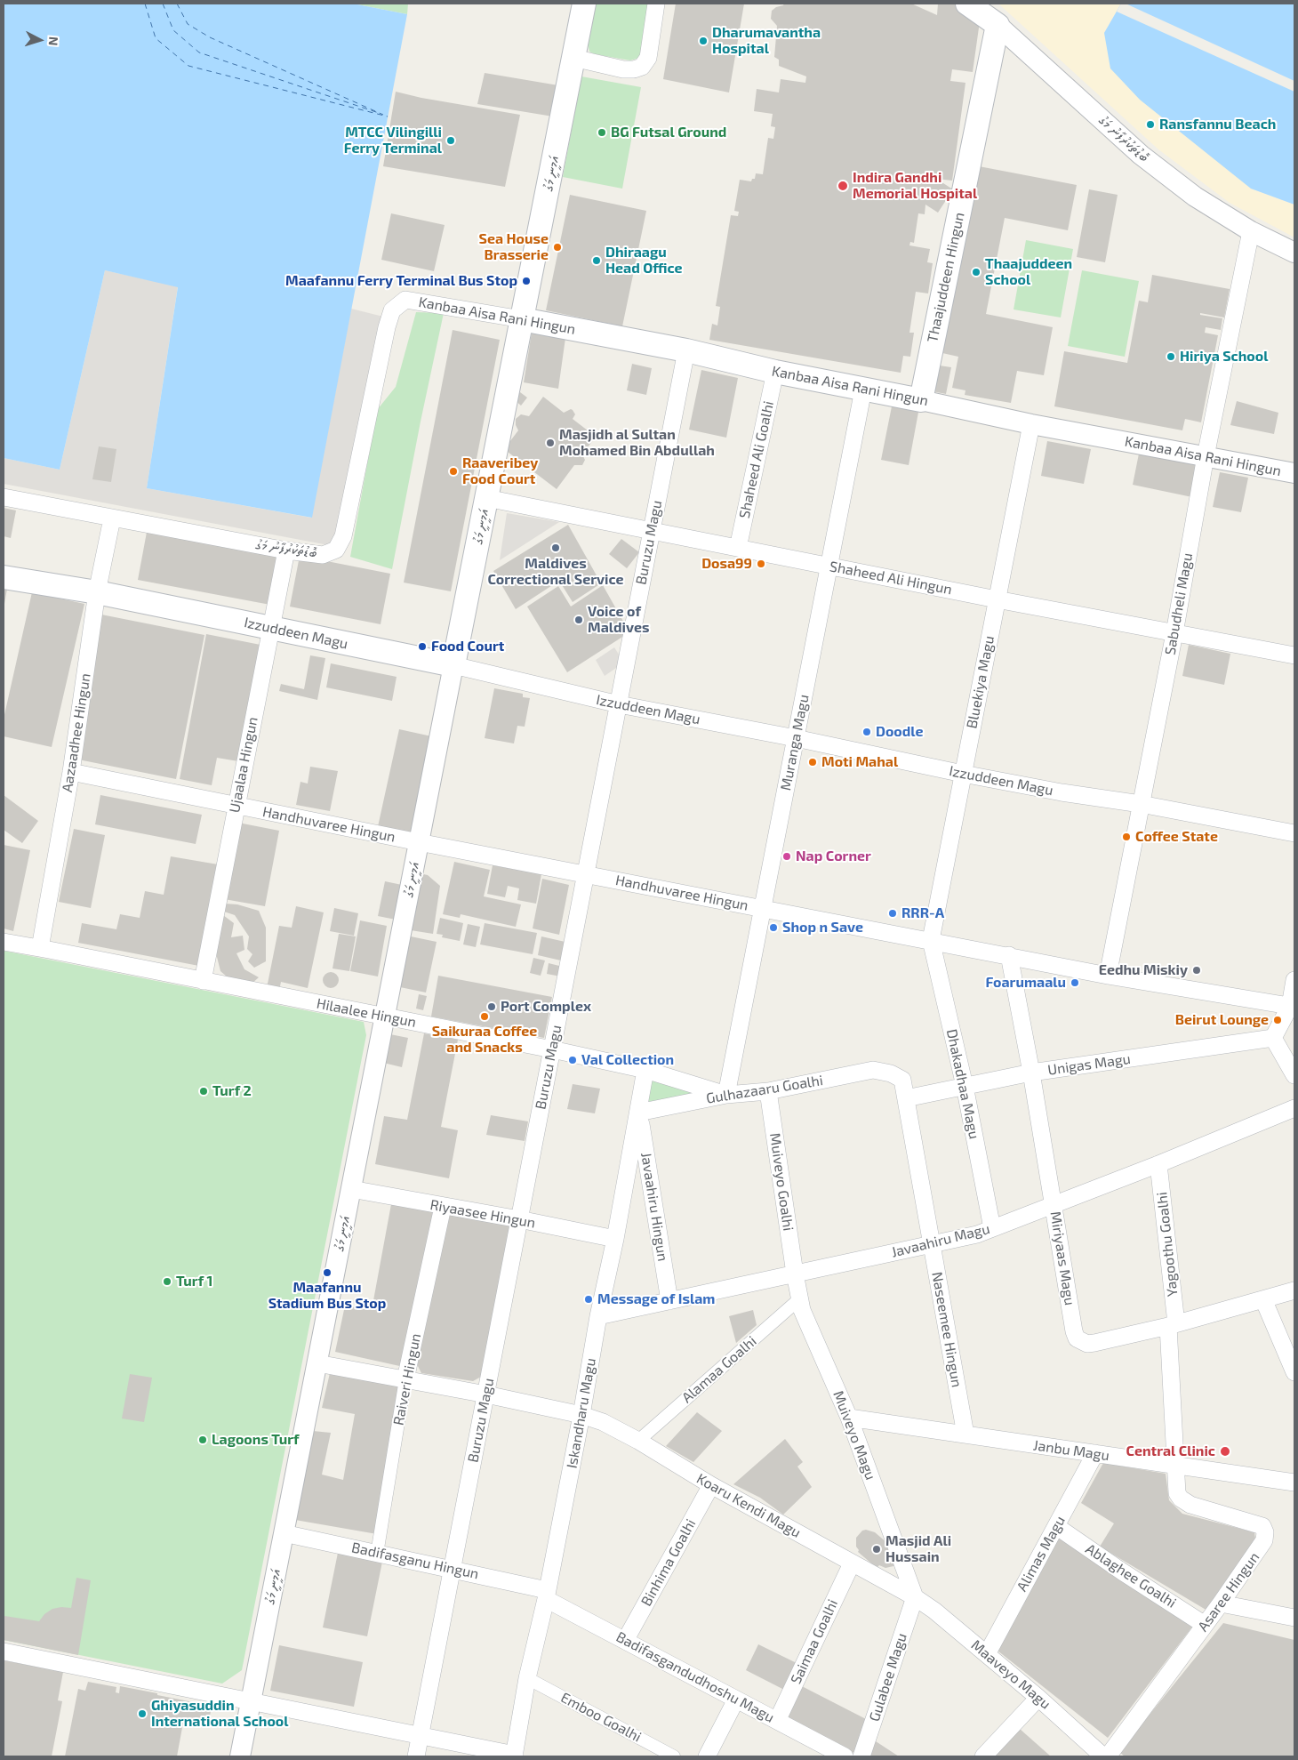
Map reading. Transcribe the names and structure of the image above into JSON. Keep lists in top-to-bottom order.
{
  "streets": {
    "main road": [
      "ބޮޑުތަކުރުފާނު މަގު",
      "އަމީނީ މަގު",
      "Thaajuddeen Hingun",
      "Kanbaa Aisa Rani Hingun",
      "Izzuddeen Magu"
    ],
    "street": [
      "Shaheed Ali Goalhi",
      "Buruzu Magu",
      "Shaheed Ali Hingun",
      "Sabudheli Magu",
      "Bluekiya Magu",
      "Aazaadhee Hingun",
      "Muranga Magu",
      "Ujaalaa Hingun",
      "Handhuvaree Hingun",
      "Hilaalee Hingun",
      "Unigas Magu",
      "Dhakadhaa Magu",
      "Gulhazaaru Goalhi",
      "Muiveyo Goalhi",
      "Javaahiru Hingun",
      "Riyaasee Hingun",
      "Javaahiru Magu",
      "Yagoothu Goalhi",
      "Miriyaas Magu",
      "Naseemee Hingun",
      "Alamaa Goalhi",
      "Raiveri Hingun",
      "Iskandharu Magu",
      "Muiveyo Magu",
      "Janbu Magu",
      "Koaru Kendi Magu",
      "Alimas Magu",
      "Badifasganu Hingun",
      "Binhima Goalhi",
      "Ablaghee Goalhi",
      "Asaree Hingun",
      "Saimaa Goalhi",
      "Maaveyo Magu",
      "Badifasgandudhoshu Magu",
      "Gulabee Magu",
      "Emboo Goalhi"
    ]
  },
  "crossings": [
    ["ބޮޑުތަކުރުފާނު މަގު", "Thaajuddeen Hingun"],
    ["ބޮޑުތަކުރުފާނު މަގު", "Kanbaa Aisa Rani Hingun"],
    ["ބޮޑުތަކުރުފާނު މަގު", "Sabudheli Magu"],
    ["ބޮޑުތަކުރުފާނު މަގު", "Aazaadhee Hingun"],
    ["ބޮޑުތަކުރުފާނު މަގު", "Ujaalaa Hingun"],
    ["އަމީނީ މަގު", "Kanbaa Aisa Rani Hingun"],
    ["އަމީނީ މަގު", "Shaheed Ali Hingun"],
    ["އަމީނީ މަގު", "Izzuddeen Magu"],
    ["އަމީނީ މަގު", "Handhuvaree Hingun"],
    ["އަމީނީ މަގު", "Hilaalee Hingun"],
    ["އަމީނީ މަގު", "Riyaasee Hingun"],
    ["އަމީނީ މަގު", "Koaru Kendi Magu"],
    ["އަމީނީ މަގު", "Badifasganu Hingun"],
    ["Thaajuddeen Hingun", "Kanbaa Aisa Rani Hingun"],
    ["Kanbaa Aisa Rani Hingun", "Shaheed Ali Goalhi"],
    ["Kanbaa Aisa Rani Hingun", "Buruzu Magu"],
    ["Kanbaa Aisa Rani Hingun", "Sabudheli Magu"],
    ["Kanbaa Aisa Rani Hingun", "Bluekiya Magu"],
    ["Kanbaa Aisa Rani Hingun", "Muranga Magu"],
    ["Shaheed Ali Goalhi", "Shaheed Ali Hingun"],
    ["Buruzu Magu", "Shaheed Ali Hingun"],
    ["Buruzu Magu", "Izzuddeen Magu"],
    ["Buruzu Magu", "Handhuvaree Hingun"],
    ["Buruzu Magu", "Hilaalee Hingun"],
    ["Buruzu Magu", "Riyaasee Hingun"],
    ["Buruzu Magu", "Koaru Kendi Magu"],
    ["Buruzu Magu", "Badifasganu Hingun"],
    ["Shaheed Ali Hingun", "Sabudheli Magu"],
    ["Shaheed Ali Hingun", "Bluekiya Magu"],
    ["Shaheed Ali Hingun", "Muranga Magu"],
    ["Sabudheli Magu", "Izzuddeen Magu"],
    ["Sabudheli Magu", "Handhuvaree Hingun"],
    ["Izzuddeen Magu", "Bluekiya Magu"],
    ["Izzuddeen Magu", "Aazaadhee Hingun"],
    ["Izzuddeen Magu", "Muranga Magu"],
    ["Izzuddeen Magu", "Ujaalaa Hingun"],
    ["Bluekiya Magu", "Handhuvaree Hingun"],
    ["Bluekiya Magu", "Dhakadhaa Magu"],
    ["Aazaadhee Hingun", "Handhuvaree Hingun"],
    ["Aazaadhee Hingun", "Hilaalee Hingun"],
    ["Muranga Magu", "Handhuvaree Hingun"],
    ["Muranga Magu", "Hilaalee Hingun"],
    ["Muranga Magu", "Gulhazaaru Goalhi"],
    ["Ujaalaa Hingun", "Handhuvaree Hingun"],
    ["Ujaalaa Hingun", "Hilaalee Hingun"],
    ["Handhuvaree Hingun", "Dhakadhaa Magu"],
    ["Handhuvaree Hingun", "Miriyaas Magu"],
    ["Hilaalee Hingun", "Gulhazaaru Goalhi"],
    ["Hilaalee Hingun", "Iskandharu Magu"],
    ["Unigas Magu", "Dhakadhaa Magu"],
    ["Unigas Magu", "Miriyaas Magu"],
    ["Unigas Magu", "Naseemee Hingun"],
    ["Dhakadhaa Magu", "Javaahiru Magu"],
    ["Gulhazaaru Goalhi", "Muiveyo Goalhi"],
    ["Gulhazaaru Goalhi", "Javaahiru Hingun"],
    ["Gulhazaaru Goalhi", "Naseemee Hingun"],
    ["Gulhazaaru Goalhi", "Iskandharu Magu"],
    ["Muiveyo Goalhi", "Javaahiru Magu"],
    ["Muiveyo Goalhi", "Muiveyo Magu"],
    ["Javaahiru Hingun", "Javaahiru Magu"],
    ["Javaahiru Hingun", "Iskandharu Magu"],
    ["Riyaasee Hingun", "Raiveri Hingun"],
    ["Riyaasee Hingun", "Iskandharu Magu"],
    ["Javaahiru Magu", "Yagoothu Goalhi"],
    ["Javaahiru Magu", "Miriyaas Magu"],
    ["Javaahiru Magu", "Naseemee Hingun"],
    ["Javaahiru Magu", "Iskandharu Magu"],
    ["Javaahiru Magu", "Muiveyo Magu"],
    ["Yagoothu Goalhi", "Miriyaas Magu"],
    ["Yagoothu Goalhi", "Asaree Hingun"],
    ["Miriyaas Magu", "Asaree Hingun"],
    ["Naseemee Hingun", "Janbu Magu"],
    ["Alamaa Goalhi", "Muiveyo Magu"],
    ["Alamaa Goalhi", "Koaru Kendi Magu"],
    ["Raiveri Hingun", "Koaru Kendi Magu"],
    ["Raiveri Hingun", "Badifasganu Hingun"],
    ["Iskandharu Magu", "Koaru Kendi Magu"],
    ["Iskandharu Magu", "Badifasganu Hingun"],
    ["Iskandharu Magu", "Badifasgandudhoshu Magu"],
    ["Iskandharu Magu", "Emboo Goalhi"],
    ["Muiveyo Magu", "Janbu Magu"],
    ["Muiveyo Magu", "Koaru Kendi Magu"],
    ["Muiveyo Magu", "Maaveyo Magu"],
    ["Muiveyo Magu", "Gulabee Magu"],
    ["Janbu Magu", "Alimas Magu"],
    ["Janbu Magu", "Asaree Hingun"],
    ["Koaru Kendi Magu", "Binhima Goalhi"],
    ["Koaru Kendi Magu", "Saimaa Goalhi"],
    ["Koaru Kendi Magu", "Maaveyo Magu"],
    ["Koaru Kendi Magu", "Gulabee Magu"],
    ["Alimas Magu", "Ablaghee Goalhi"],
    ["Alimas Magu", "Maaveyo Magu"],
    ["Badifasganu Hingun", "Badifasgandudhoshu Magu"],
    ["Binhima Goalhi", "Badifasgandudhoshu Magu"],
    ["Ablaghee Goalhi", "Asaree Hingun"],
    ["Saimaa Goalhi", "Badifasgandudhoshu Magu"],
    ["Maaveyo Magu", "Gulabee Magu"]
  ],
  "places": [
    "Dharumavantha Hospital",
    "Ransfannu Beach",
    "BG Futsal Ground",
    "MTCC Vilingilli Ferry Terminal",
    "Indira Gandhi Memorial Hospital",
    "Sea House Brasserie",
    "Dhiraagu Head Office",
    "Thaajuddeen School",
    "Maafannu Ferry Terminal Bus Stop",
    "Hiriya School",
    "Masjidh al Sultan Mohamed Bin Abdullah",
    "Raaveribey Food Court",
    "Maldives Correctional Service",
    "Dosa99",
    "Voice of Maldives",
    "Food Court",
    "Doodle",
    "Moti Mahal",
    "Coffee State",
    "Nap Corner",
    "RRR-A",
    "Shop n Save",
    "Eedhu Miskiy",
    "Foarumaalu",
    "Port Complex",
    "Saikuraa Coffee and Snacks",
    "Beirut Lounge",
    "Val Collection",
    "Turf 2",
    "Maafannu Stadium Bus Stop",
    "Turf 1",
    "Message of Islam",
    "Lagoons Turf",
    "Central Clinic",
    "Masjid Ali Hussain",
    "Ghiyasuddin International School"
  ],
  "north": "right"
}
